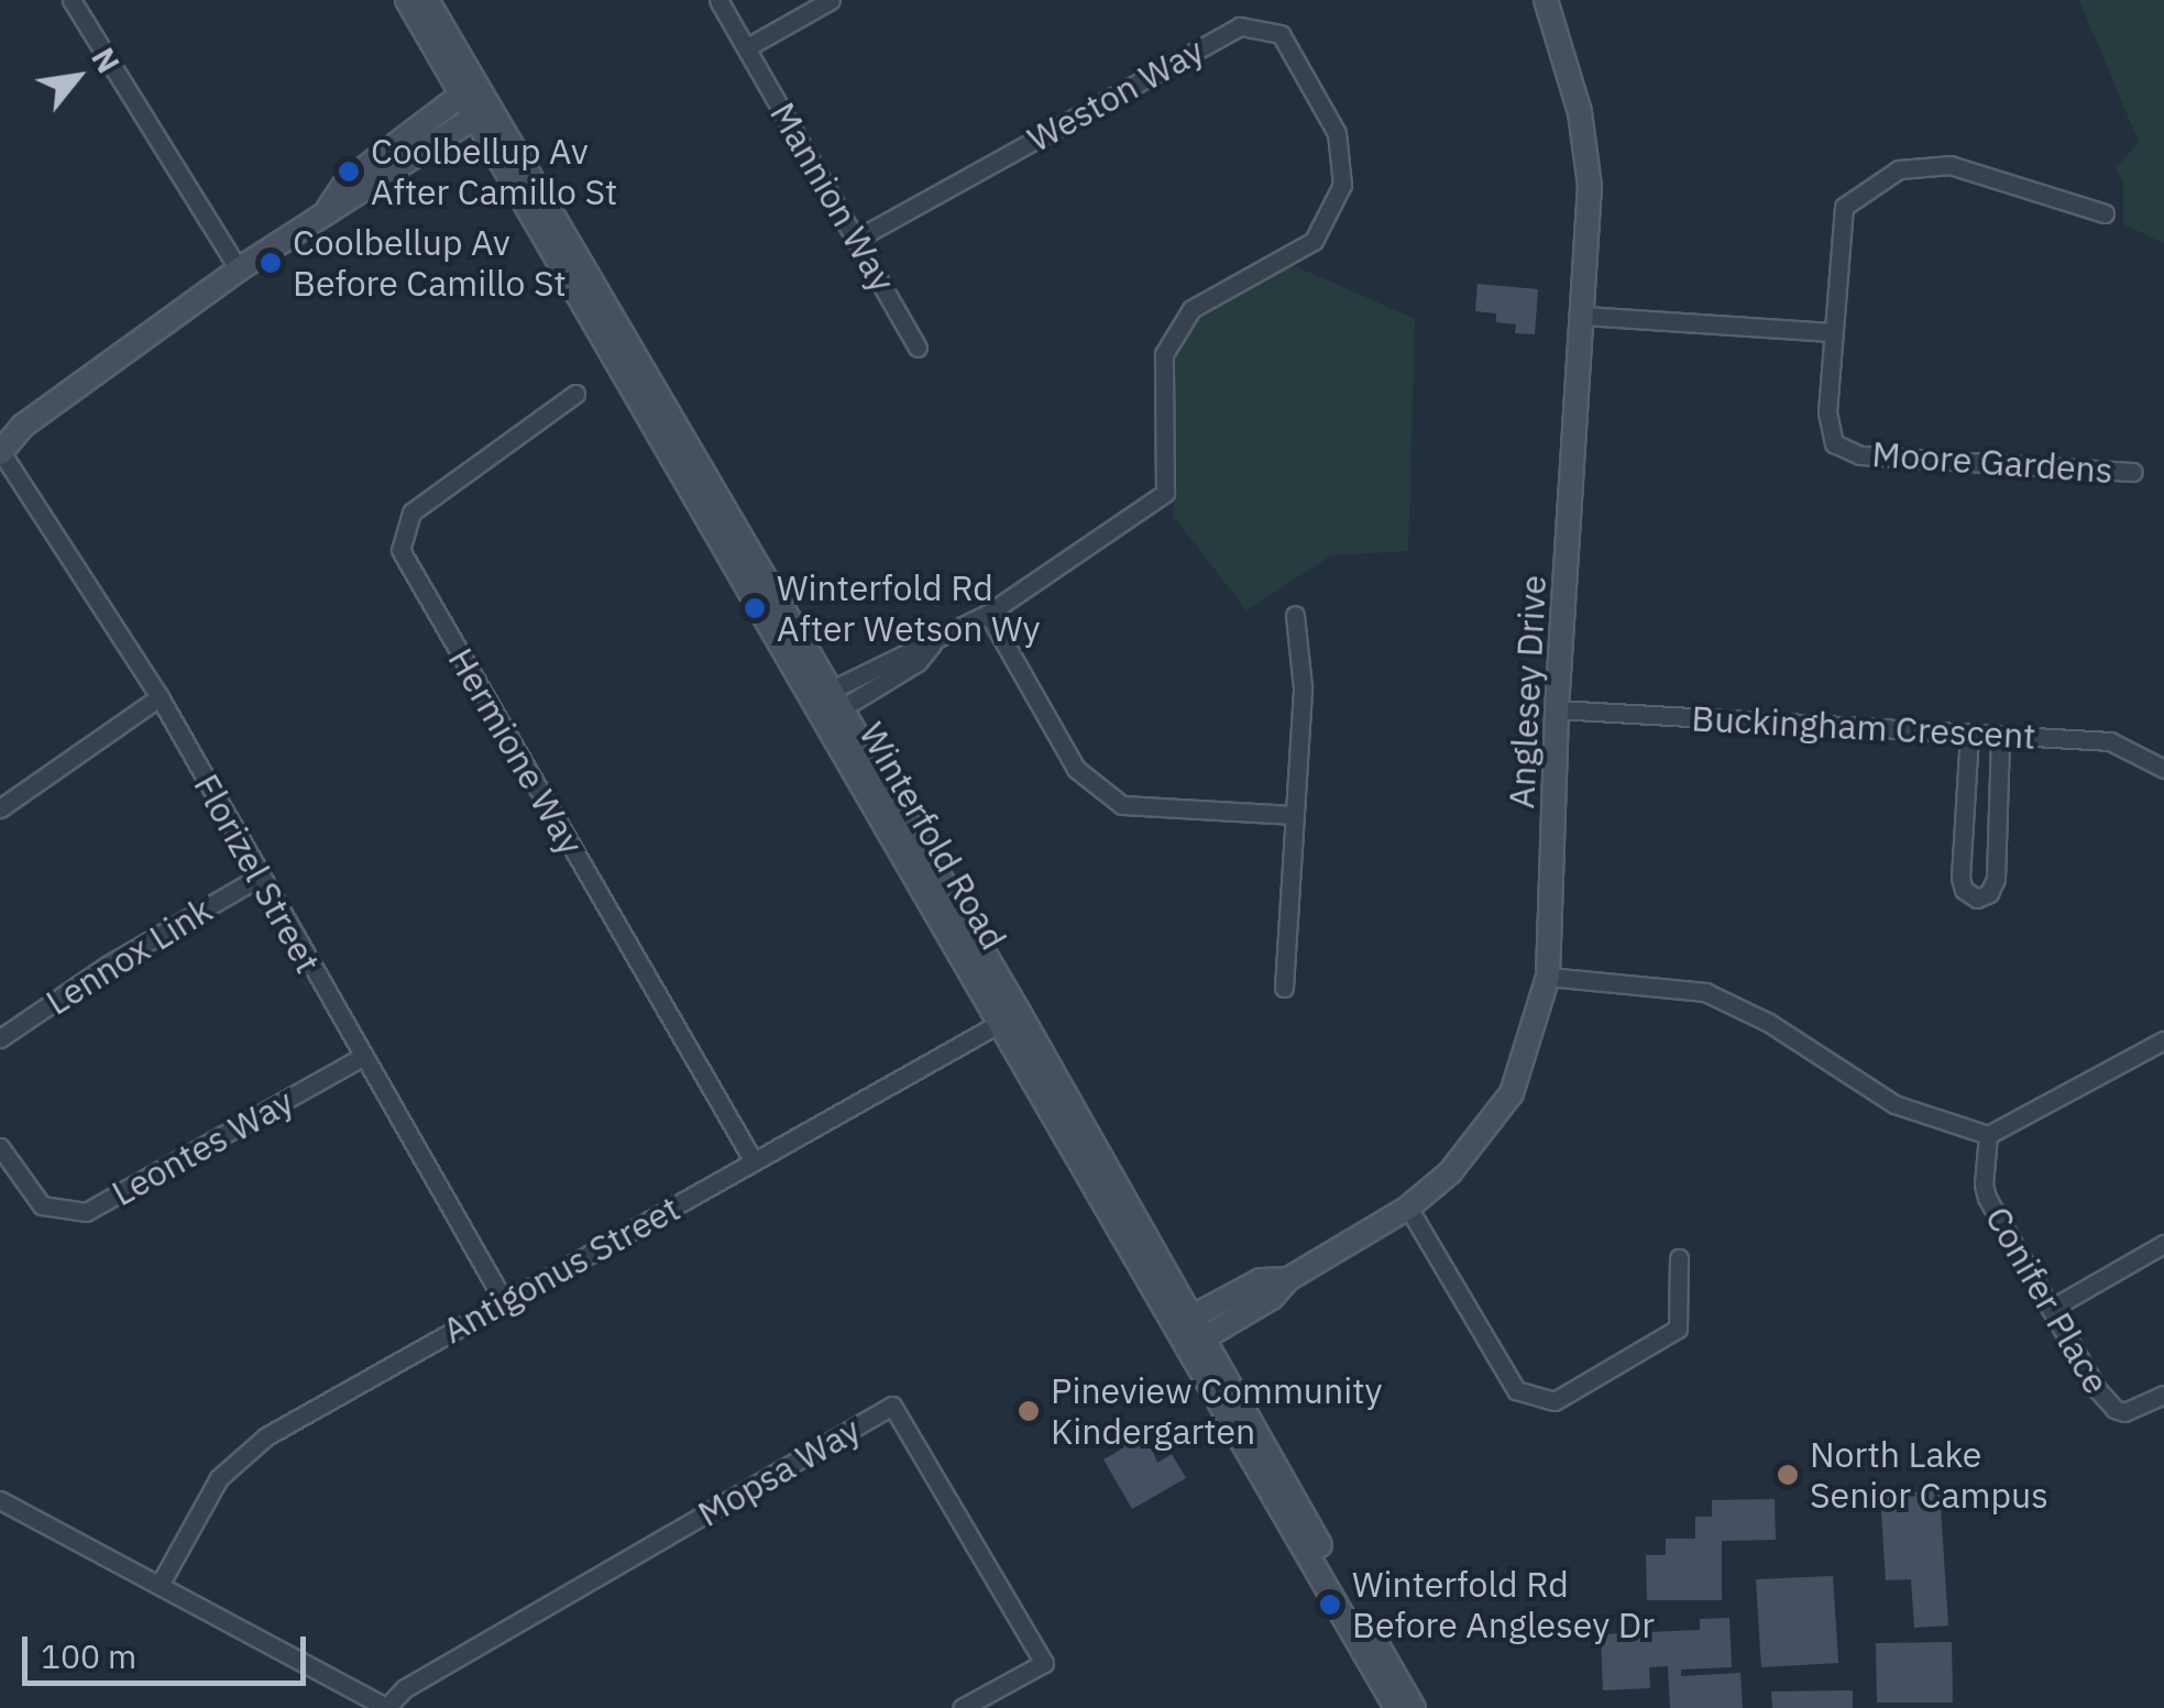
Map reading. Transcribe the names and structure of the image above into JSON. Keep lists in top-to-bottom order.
{
  "streets": {
    "main road": ["Anglesey Drive", "Winterfold Road"],
    "street": [
      "Weston Way",
      "Mannion Way",
      "Moore Gardens",
      "Buckingham Crescent",
      "Hermione Way",
      "Florizel Street",
      "Lennox Link",
      "Leontes Way",
      "Antigonus Street",
      "Conifer Place",
      "Mopsa Way"
    ]
  },
  "crossings": [
    ["Weston Way", "Mannion Way"],
    ["Weston Way", "Winterfold Road"],
    ["Anglesey Drive", "Buckingham Crescent"],
    ["Anglesey Drive", "Winterfold Road"],
    ["Hermione Way", "Antigonus Street"],
    ["Winterfold Road", "Antigonus Street"],
    ["Florizel Street", "Lennox Link"],
    ["Florizel Street", "Leontes Way"],
    ["Florizel Street", "Antigonus Street"]
  ],
  "places": [
    "Coolbellup Av After Camillo St",
    "Coolbellup Av Before Camillo St",
    "Winterfold Rd After Wetson Wy",
    "Pineview Community Kindergarten",
    "North Lake Senior Campus",
    "Winterfold Rd Before Anglesey Dr"
  ],
  "scale_bar": "100 m",
  "north": "top right"
}
